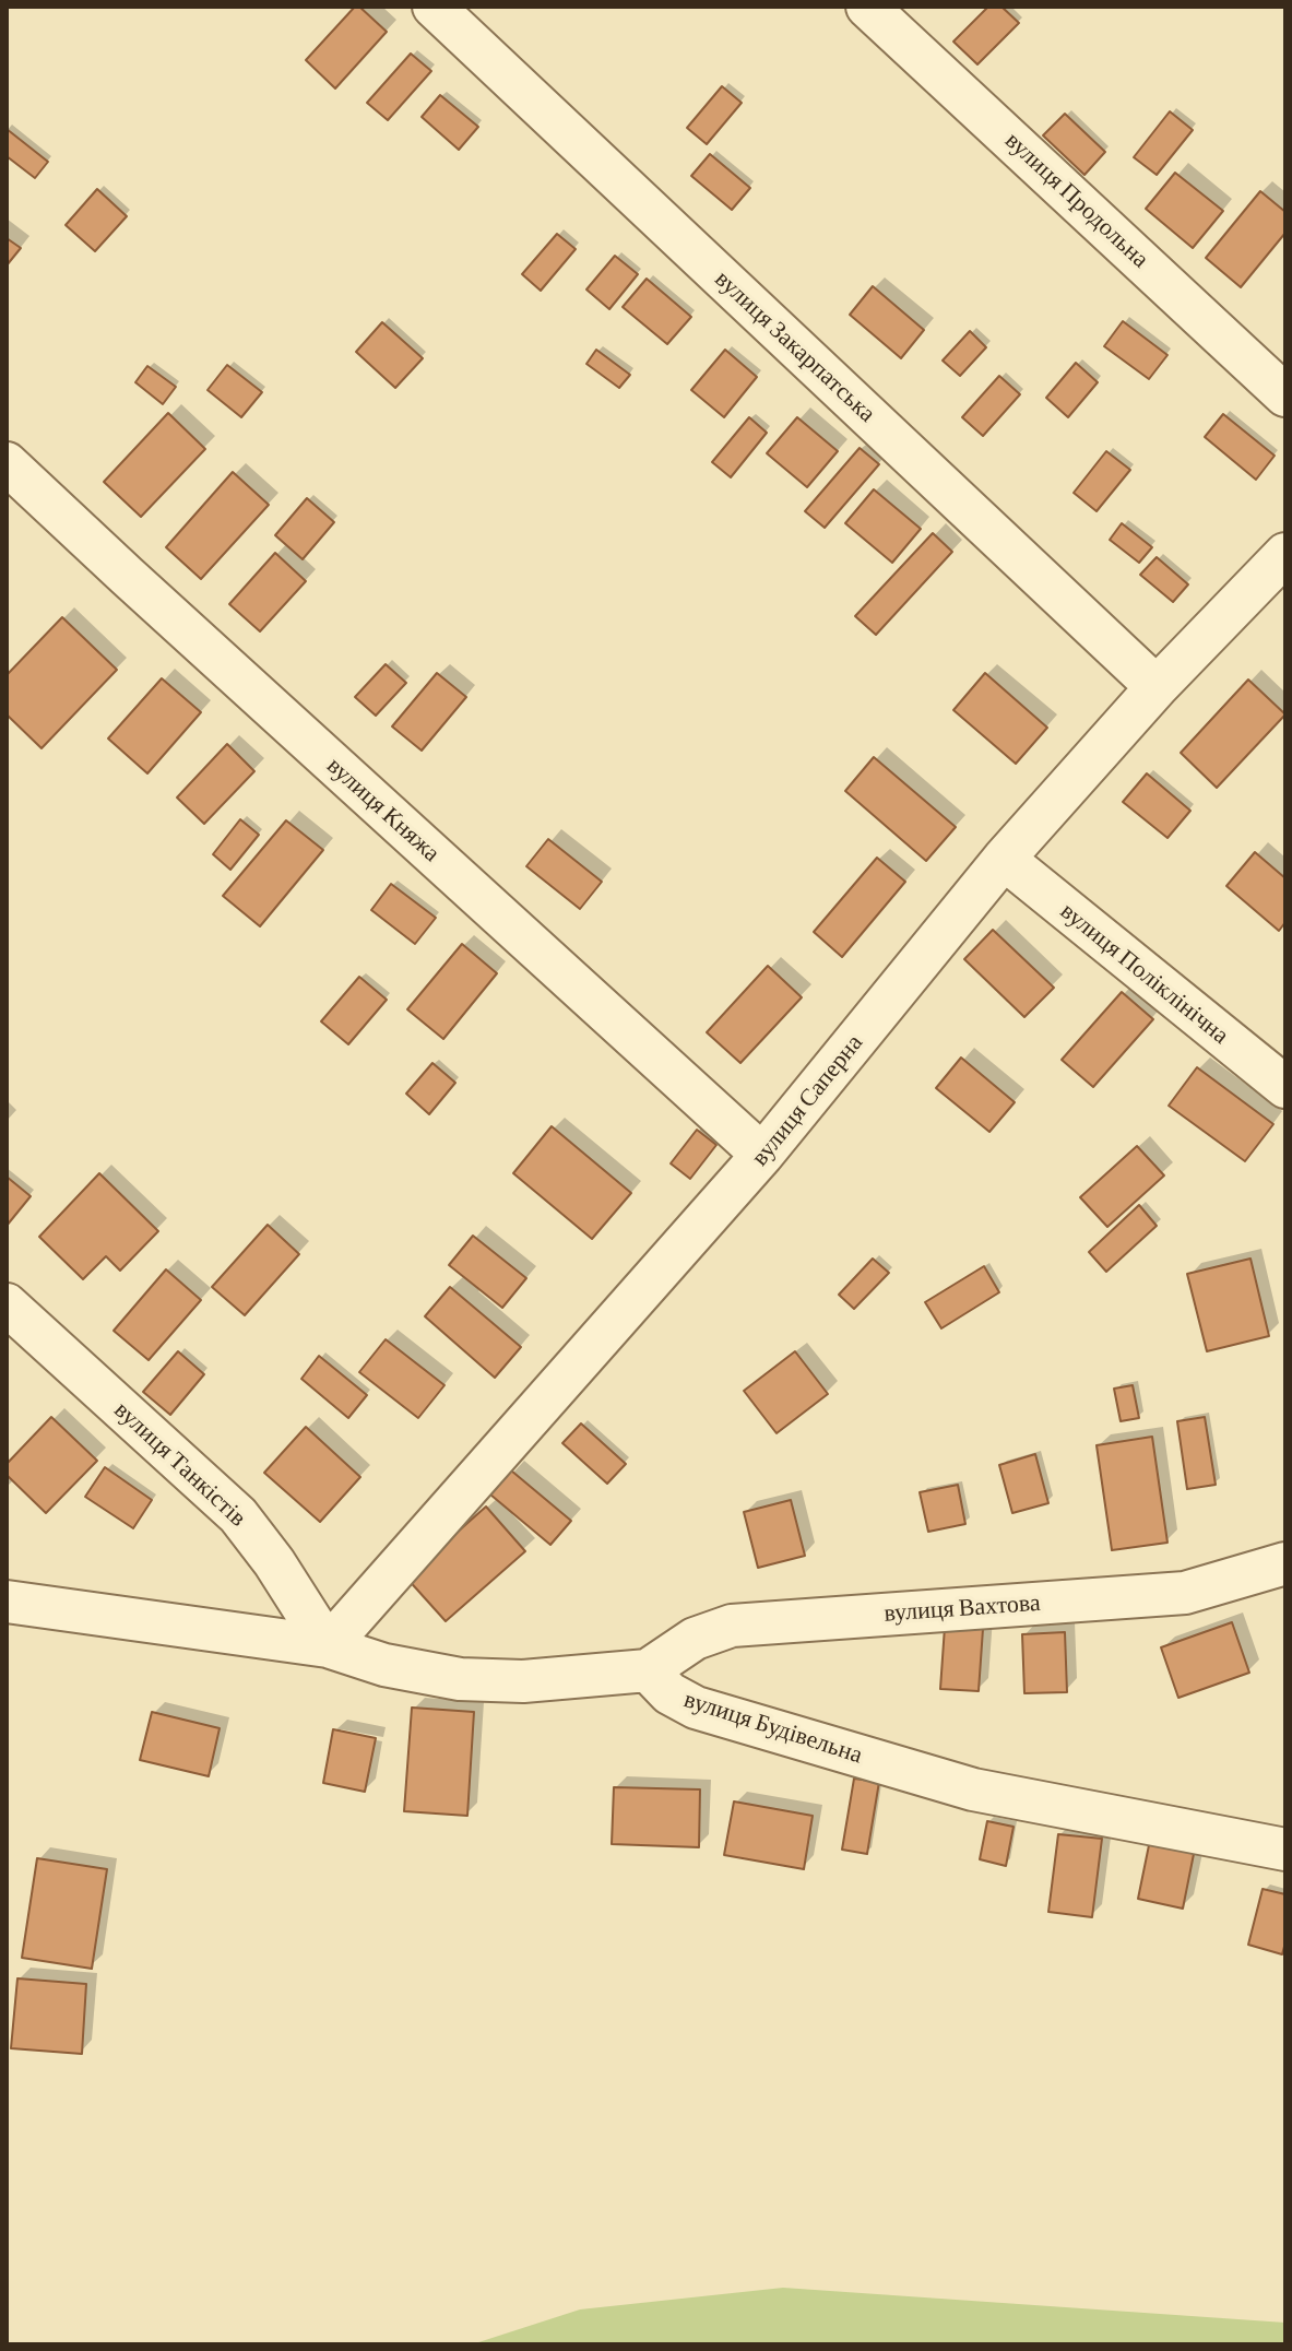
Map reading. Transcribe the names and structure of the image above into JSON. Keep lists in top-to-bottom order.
{
  "streets": {
    "street": [
      "вулиця Продольна",
      "вулиця Закарпатська",
      "вулиця Княжа",
      "вулиця Поліклінічна",
      "вулиця Саперна",
      "вулиця Танкістів",
      "вулиця Вахтова",
      "вулиця Будівельна"
    ]
  },
  "crossings": [
    ["вулиця Закарпатська", "вулиця Саперна"],
    ["вулиця Княжа", "вулиця Саперна"],
    ["вулиця Поліклінічна", "вулиця Саперна"],
    ["вулиця Саперна", "вулиця Танкістів"],
    ["вулиця Вахтова", "вулиця Будівельна"]
  ]
}
